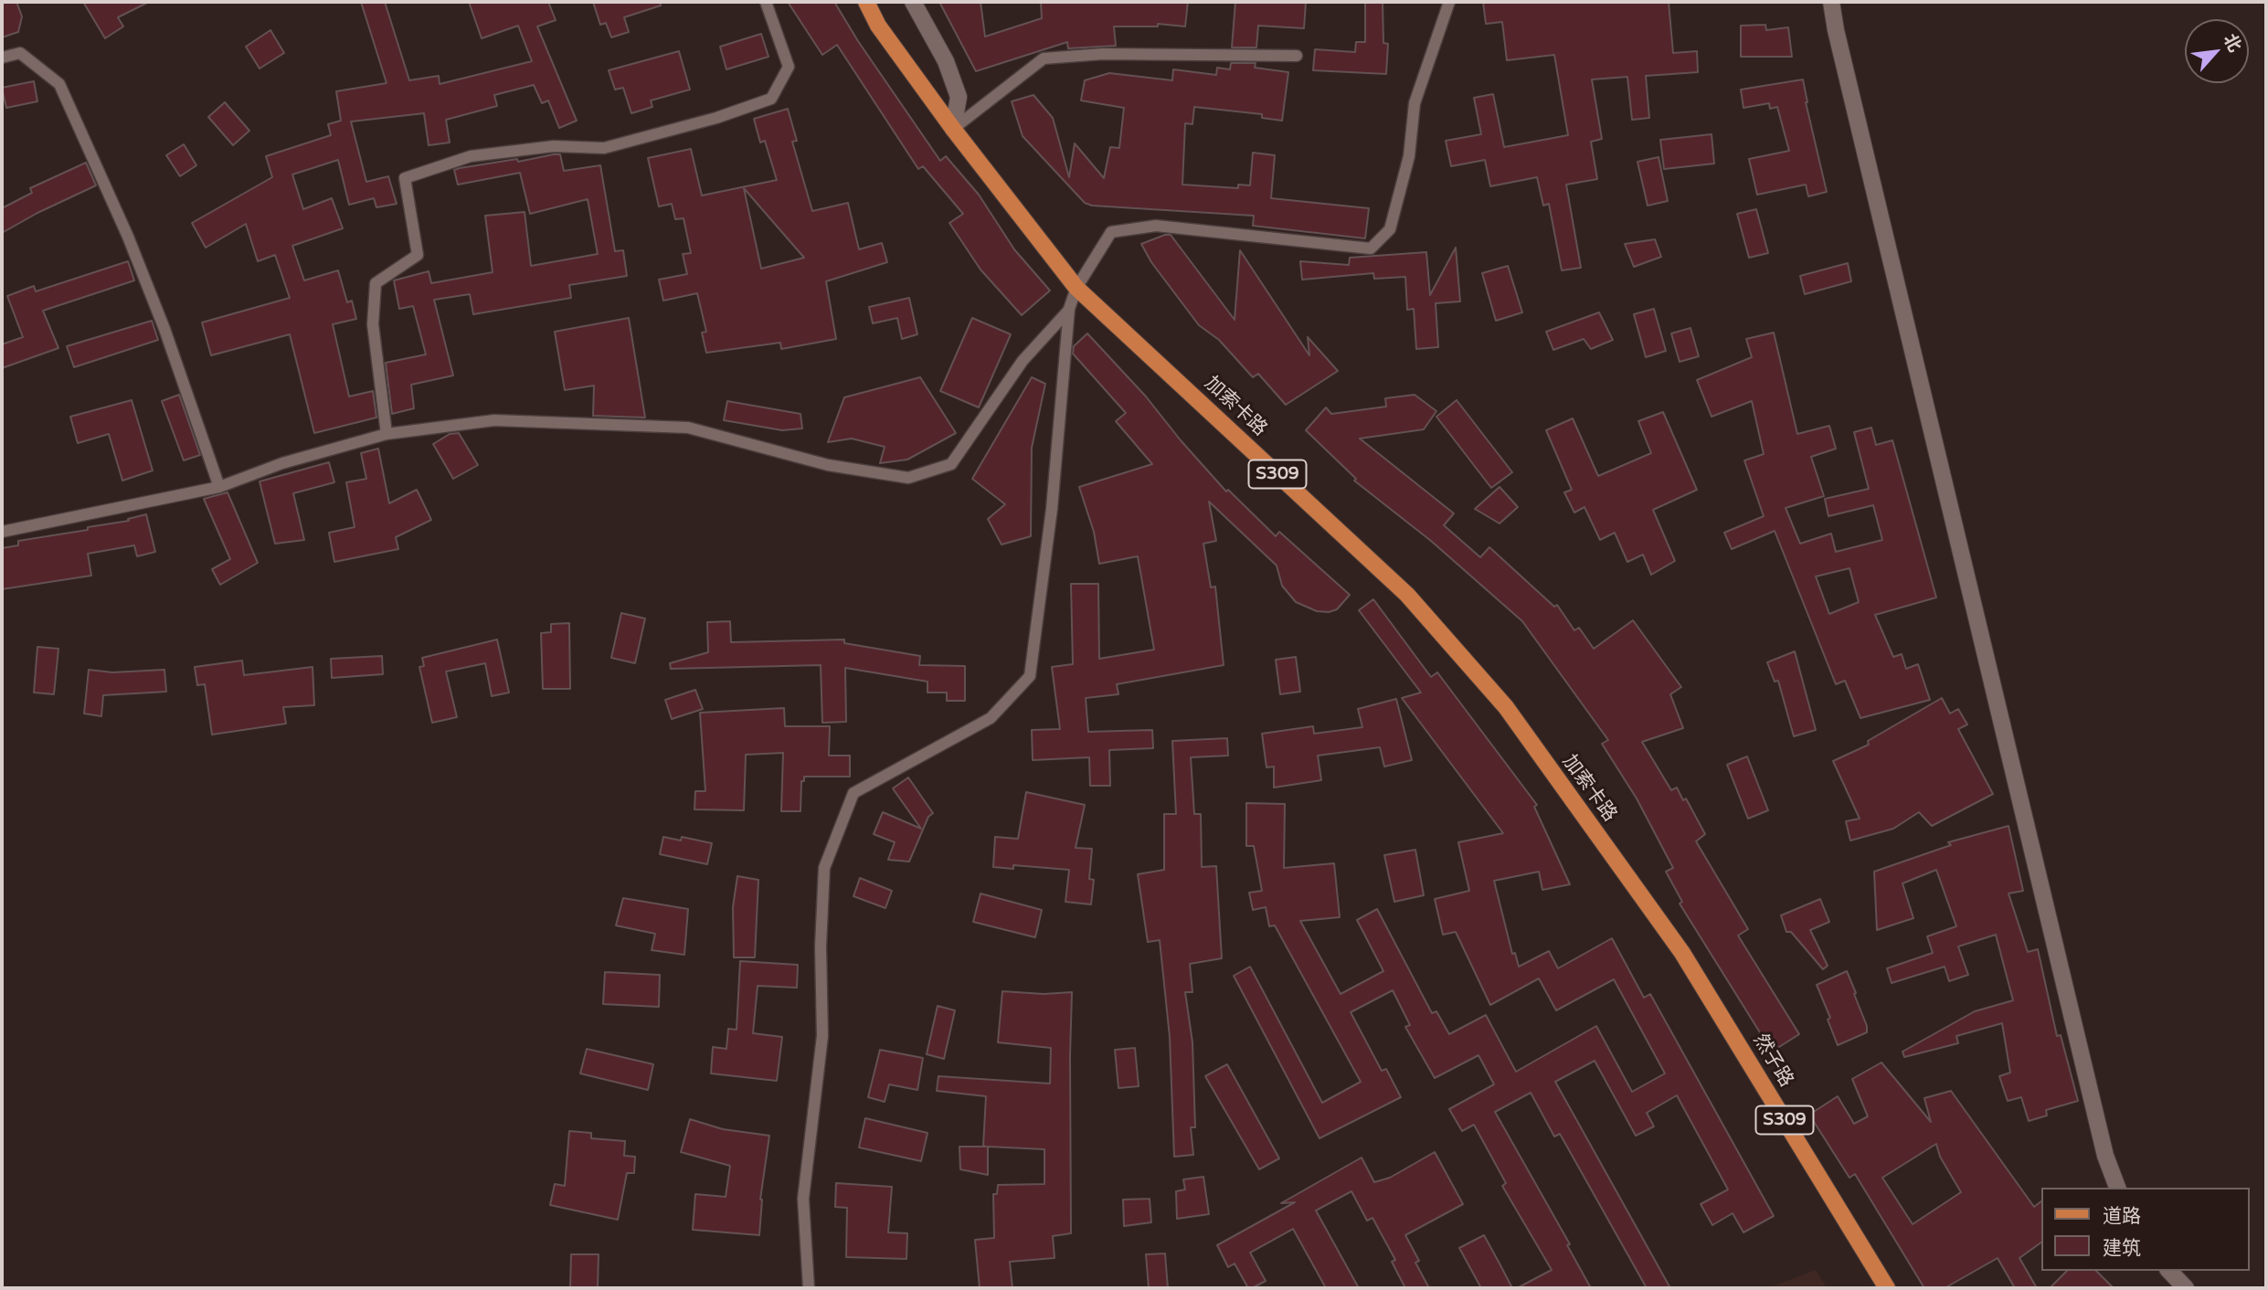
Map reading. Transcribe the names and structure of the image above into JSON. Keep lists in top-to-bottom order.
{
  "streets": {
    "main road": ["加索卡路", "S309", "然子路"]
  },
  "crossings": [
    ["加索卡路", "然子路"]
  ],
  "legend": ["道路", "建筑"],
  "north": "top right"
}
